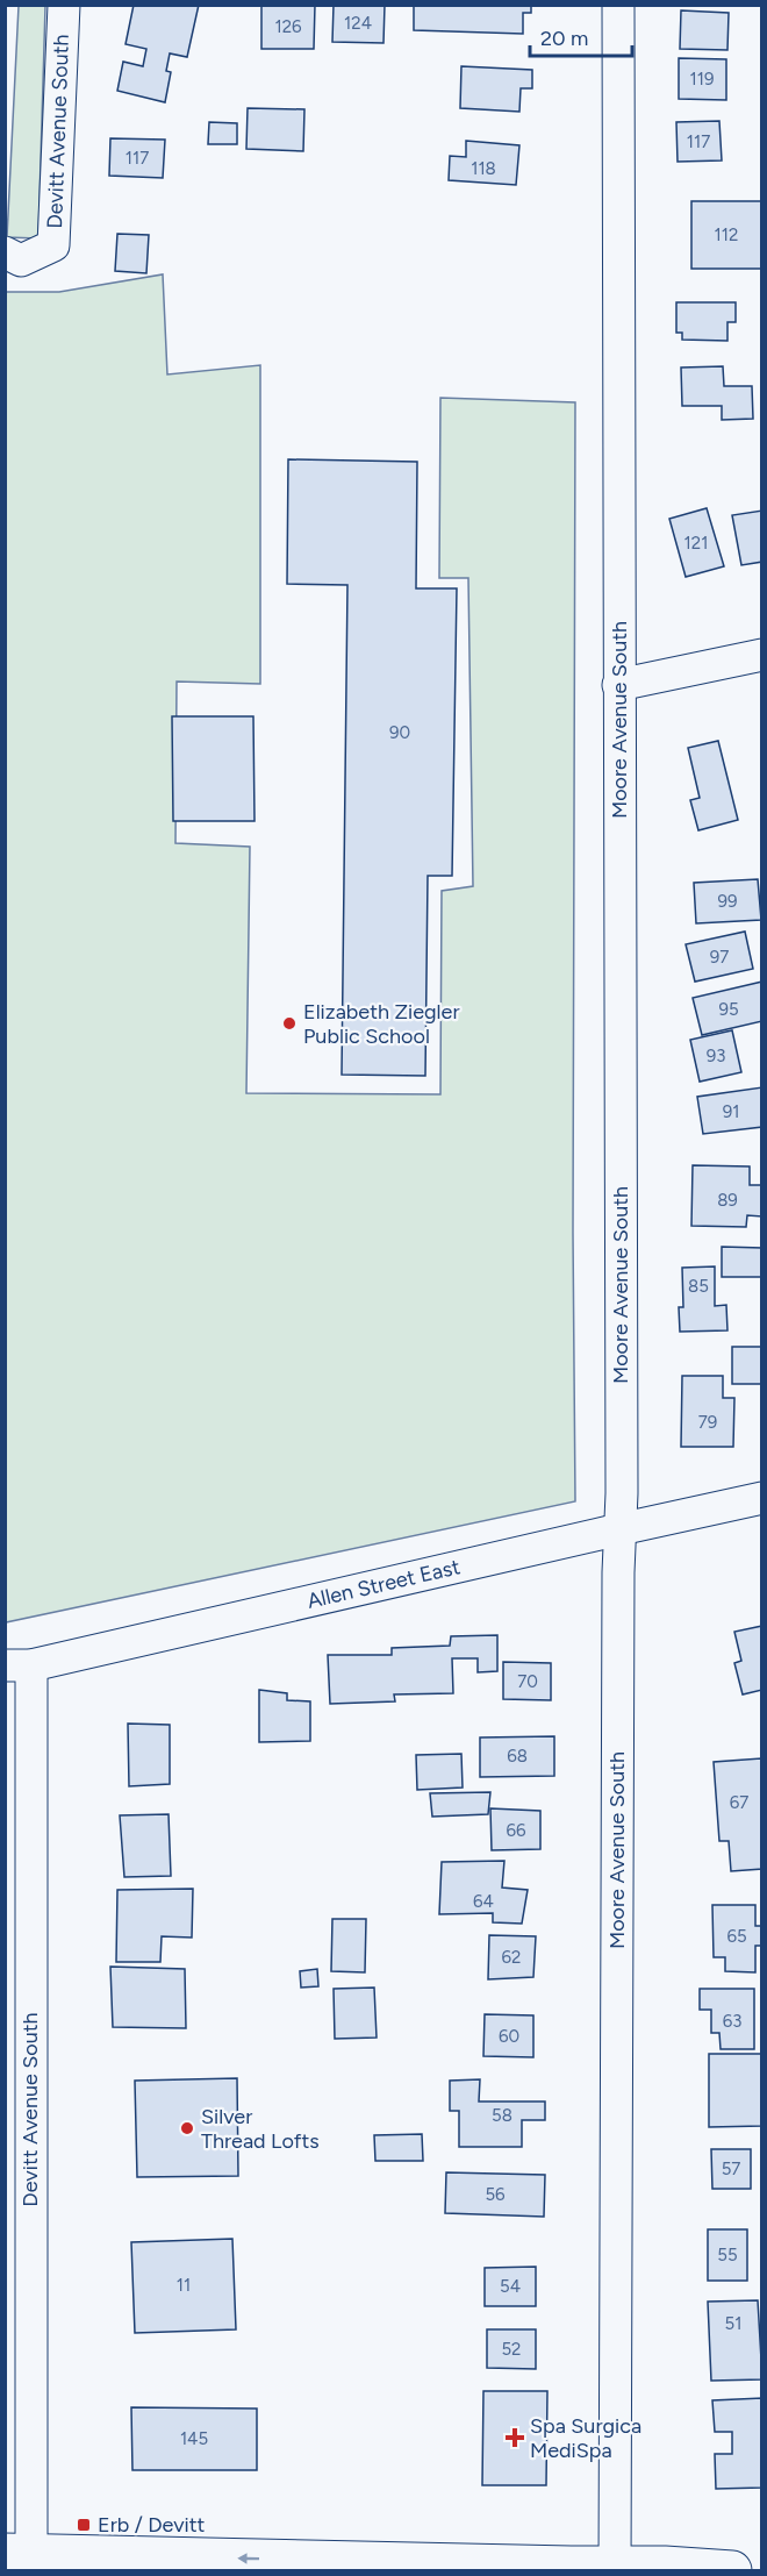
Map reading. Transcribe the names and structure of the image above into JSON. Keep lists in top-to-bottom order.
{
  "streets": {
    "street": ["Devitt Avenue South", "Moore Avenue South", "Allen Street East"]
  },
  "crossings": [
    ["Devitt Avenue South", "Allen Street East"],
    ["Moore Avenue South", "Allen Street East"]
  ],
  "places": {
    "other": ["Elizabeth Ziegler Public School", "Silver Thread Lofts"],
    "health": ["Spa Surgica MediSpa"],
    "transit": ["Erb / Devitt"]
  },
  "house_numbers": [
    "124",
    "126",
    "119",
    "117",
    "117",
    "118",
    "112",
    "121",
    "90",
    "99",
    "97",
    "95",
    "93",
    "91",
    "89",
    "85",
    "79",
    "70",
    "68",
    "67",
    "66",
    "64",
    "65",
    "62",
    "63",
    "60",
    "58",
    "57",
    "56",
    "55",
    "11",
    "54",
    "51",
    "52",
    "145"
  ],
  "scale_bar": "20 m"
}
